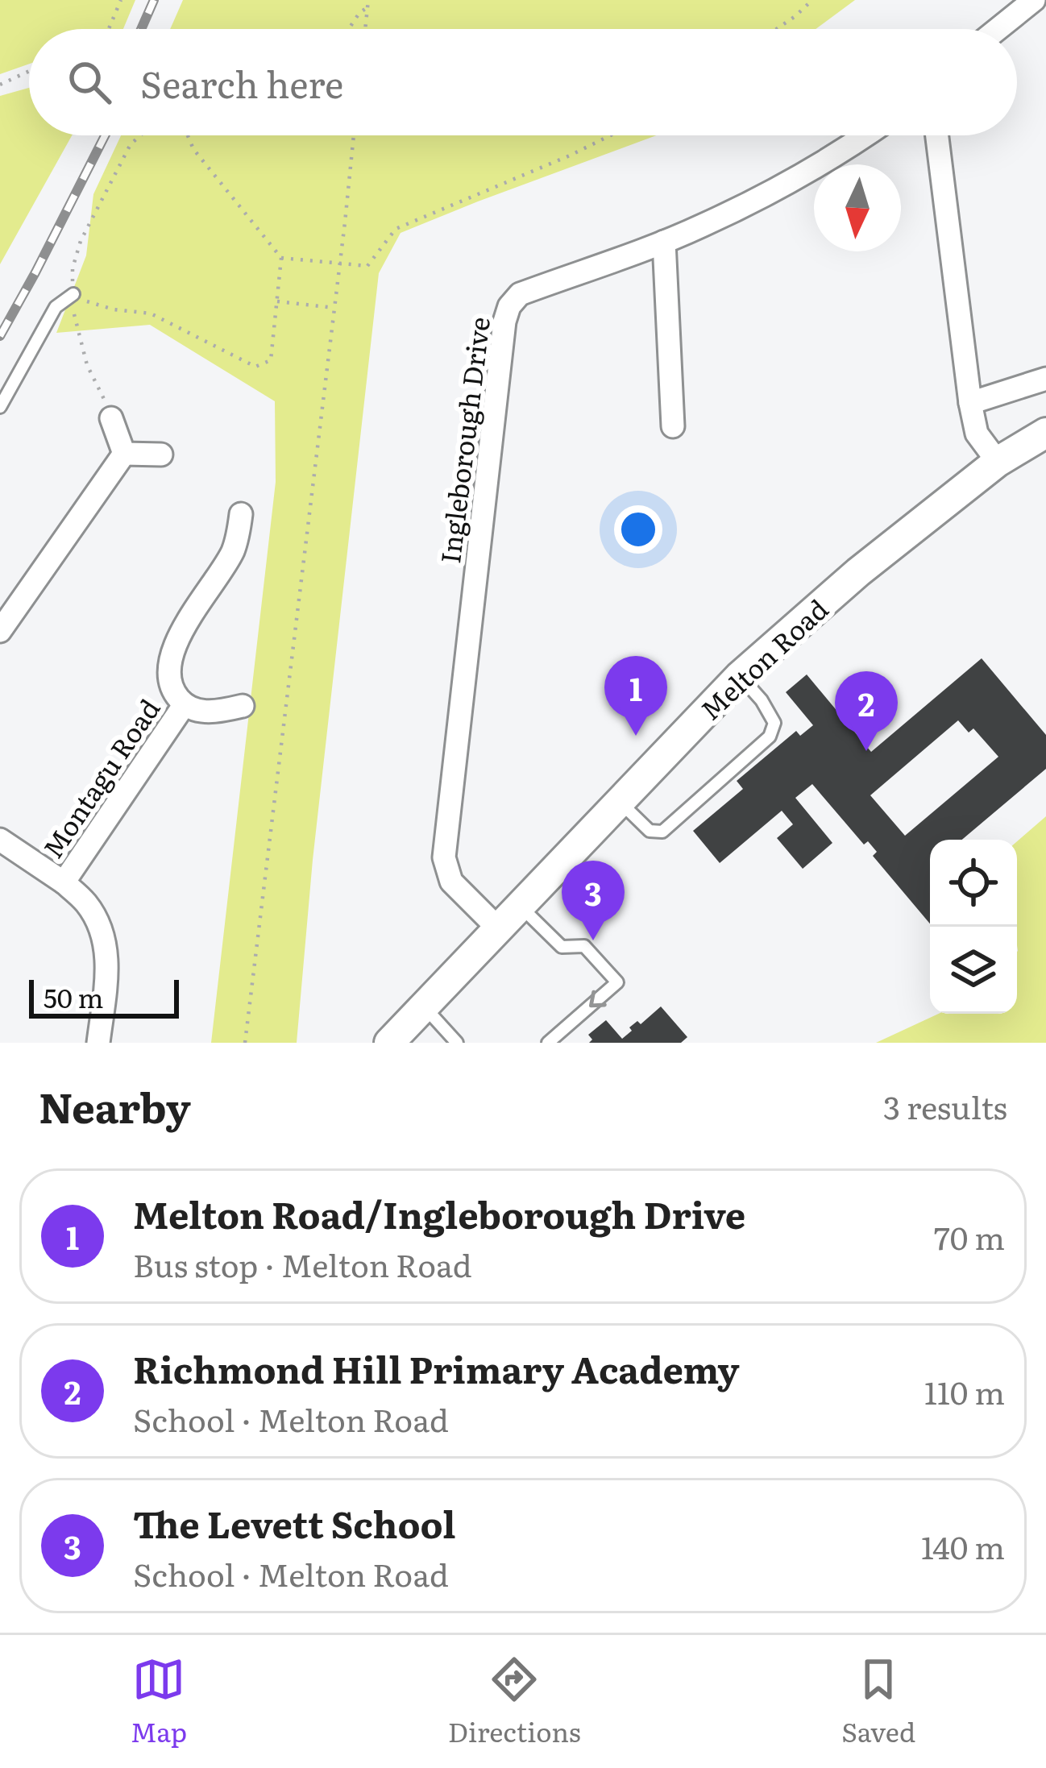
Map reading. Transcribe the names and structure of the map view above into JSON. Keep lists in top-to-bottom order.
{
  "streets": {
    "street": ["Ingleborough Drive", "Melton Road", "Montagu Road"]
  },
  "crossings": [
    ["Ingleborough Drive", "Melton Road"]
  ],
  "scale_bar": "50 m",
  "north": "bottom",
  "page": {
    "search": "Search here",
    "pins": ["1", "2", "3"],
    "scale": "50 m",
    "heading": ["Nearby", "3 results"],
    "list": [
      {
        "mark": "1",
        "name": "Melton Road/Ingleborough Drive",
        "note": "Bus stop · Melton Road",
        "value": "70 m"
      },
      {
        "mark": "2",
        "name": "Richmond Hill Primary Academy",
        "note": "School · Melton Road",
        "value": "110 m"
      },
      {
        "mark": "3",
        "name": "The Levett School",
        "note": "School · Melton Road",
        "value": "140 m"
      }
    ],
    "nav": ["Map", "Directions", "Saved"]
  }
}
